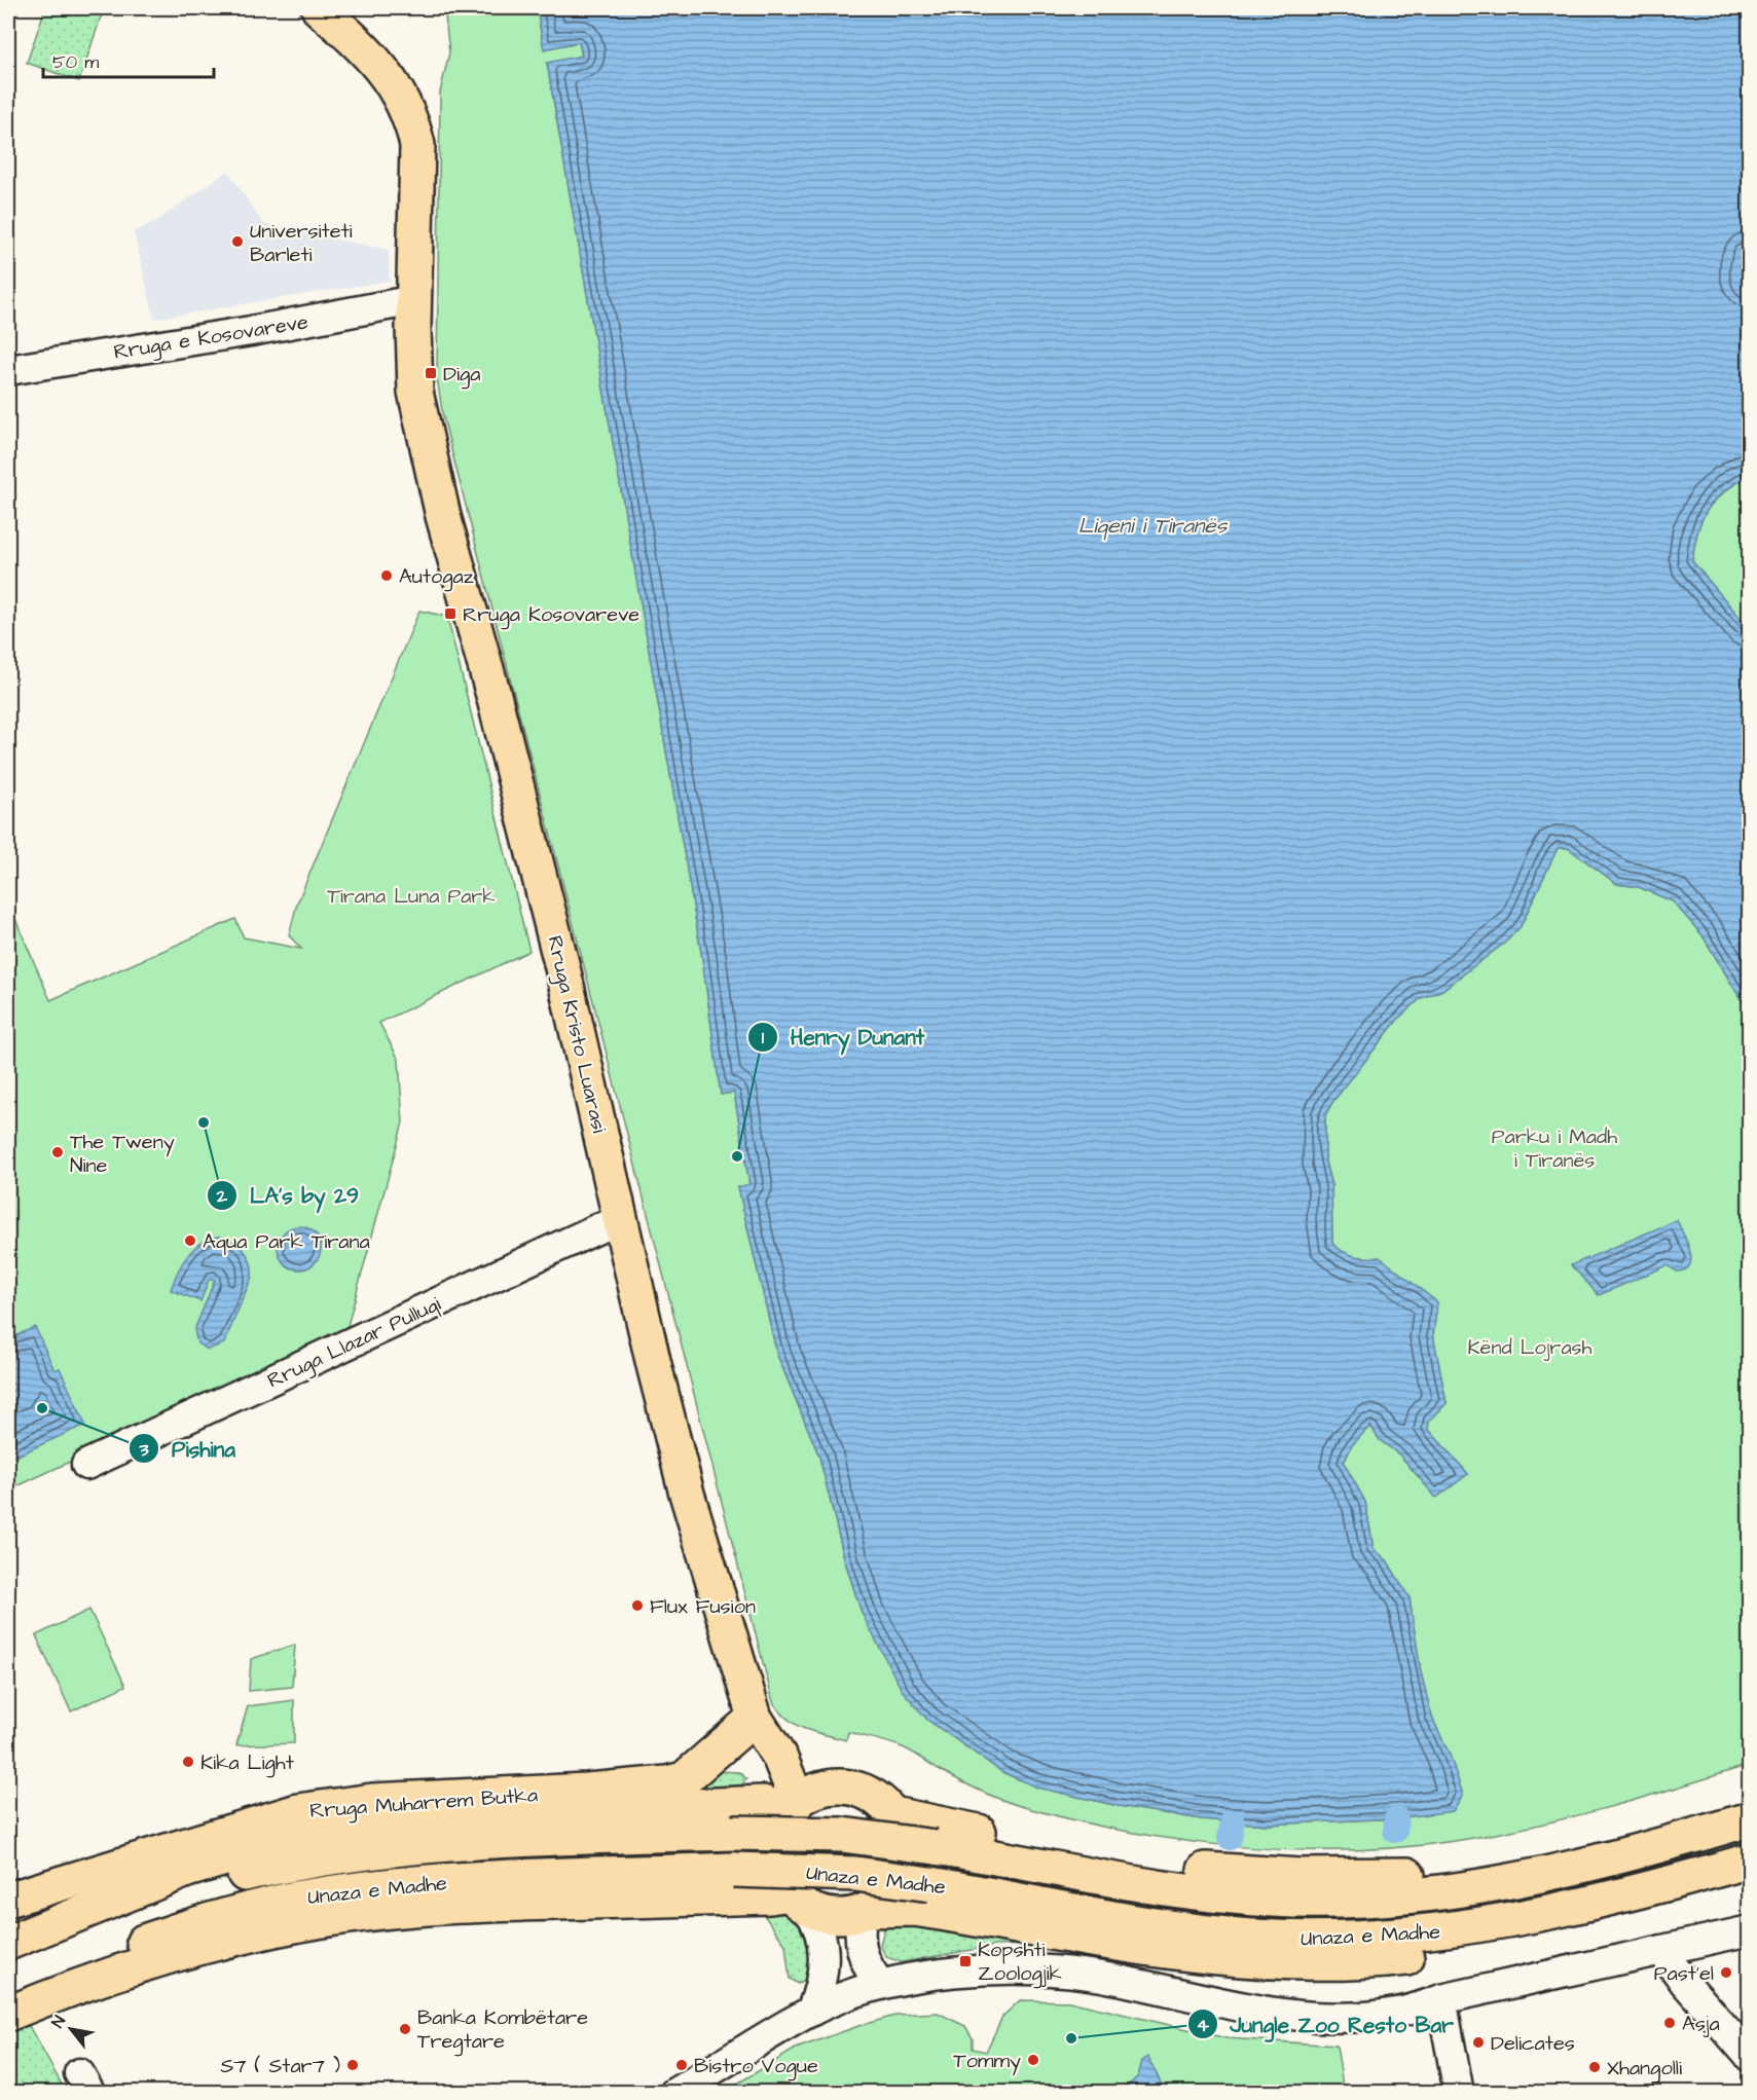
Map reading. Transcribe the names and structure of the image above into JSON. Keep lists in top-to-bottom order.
{
  "streets": {
    "main road": ["Rruga Kristo Luarasi", "Rruga Muharrem Butka", "Unaza e Madhe"],
    "street": ["Rruga e Kosovareve", "Rruga Llazar Pulluqi"]
  },
  "crossings": [
    ["Rruga e Kosovareve", "Rruga Kristo Luarasi"],
    ["Rruga Kristo Luarasi", "Rruga Llazar Pulluqi"],
    ["Rruga Kristo Luarasi", "Rruga Muharrem Butka"]
  ],
  "water": ["Liqeni i Tiranës"],
  "parks": ["Tirana Luna Park", "Parku i Madh i Tiranës", "Kënd Lojrash"],
  "places": {
    "other": [
      "Universiteti Barleti",
      "Autogaz",
      "LA's by 29",
      "The Tweny Nine",
      "Henry Dunant",
      "Aqua Park Tirana",
      "Pishina",
      "Flux Fusion",
      "Kika Light",
      "Past'el",
      "Asja",
      "Banka Kombëtare Tregtare",
      "Jungle Zoo Resto Bar",
      "Delicates",
      "Tommy",
      "S7 ( Star7 )",
      "Bistro Vogue",
      "Xhangolli"
    ],
    "transit": ["Diga", "Rruga Kosovareve", "Kopshti Zoologjik"]
  },
  "scale_bar": "50 m",
  "north": "top left"
}
